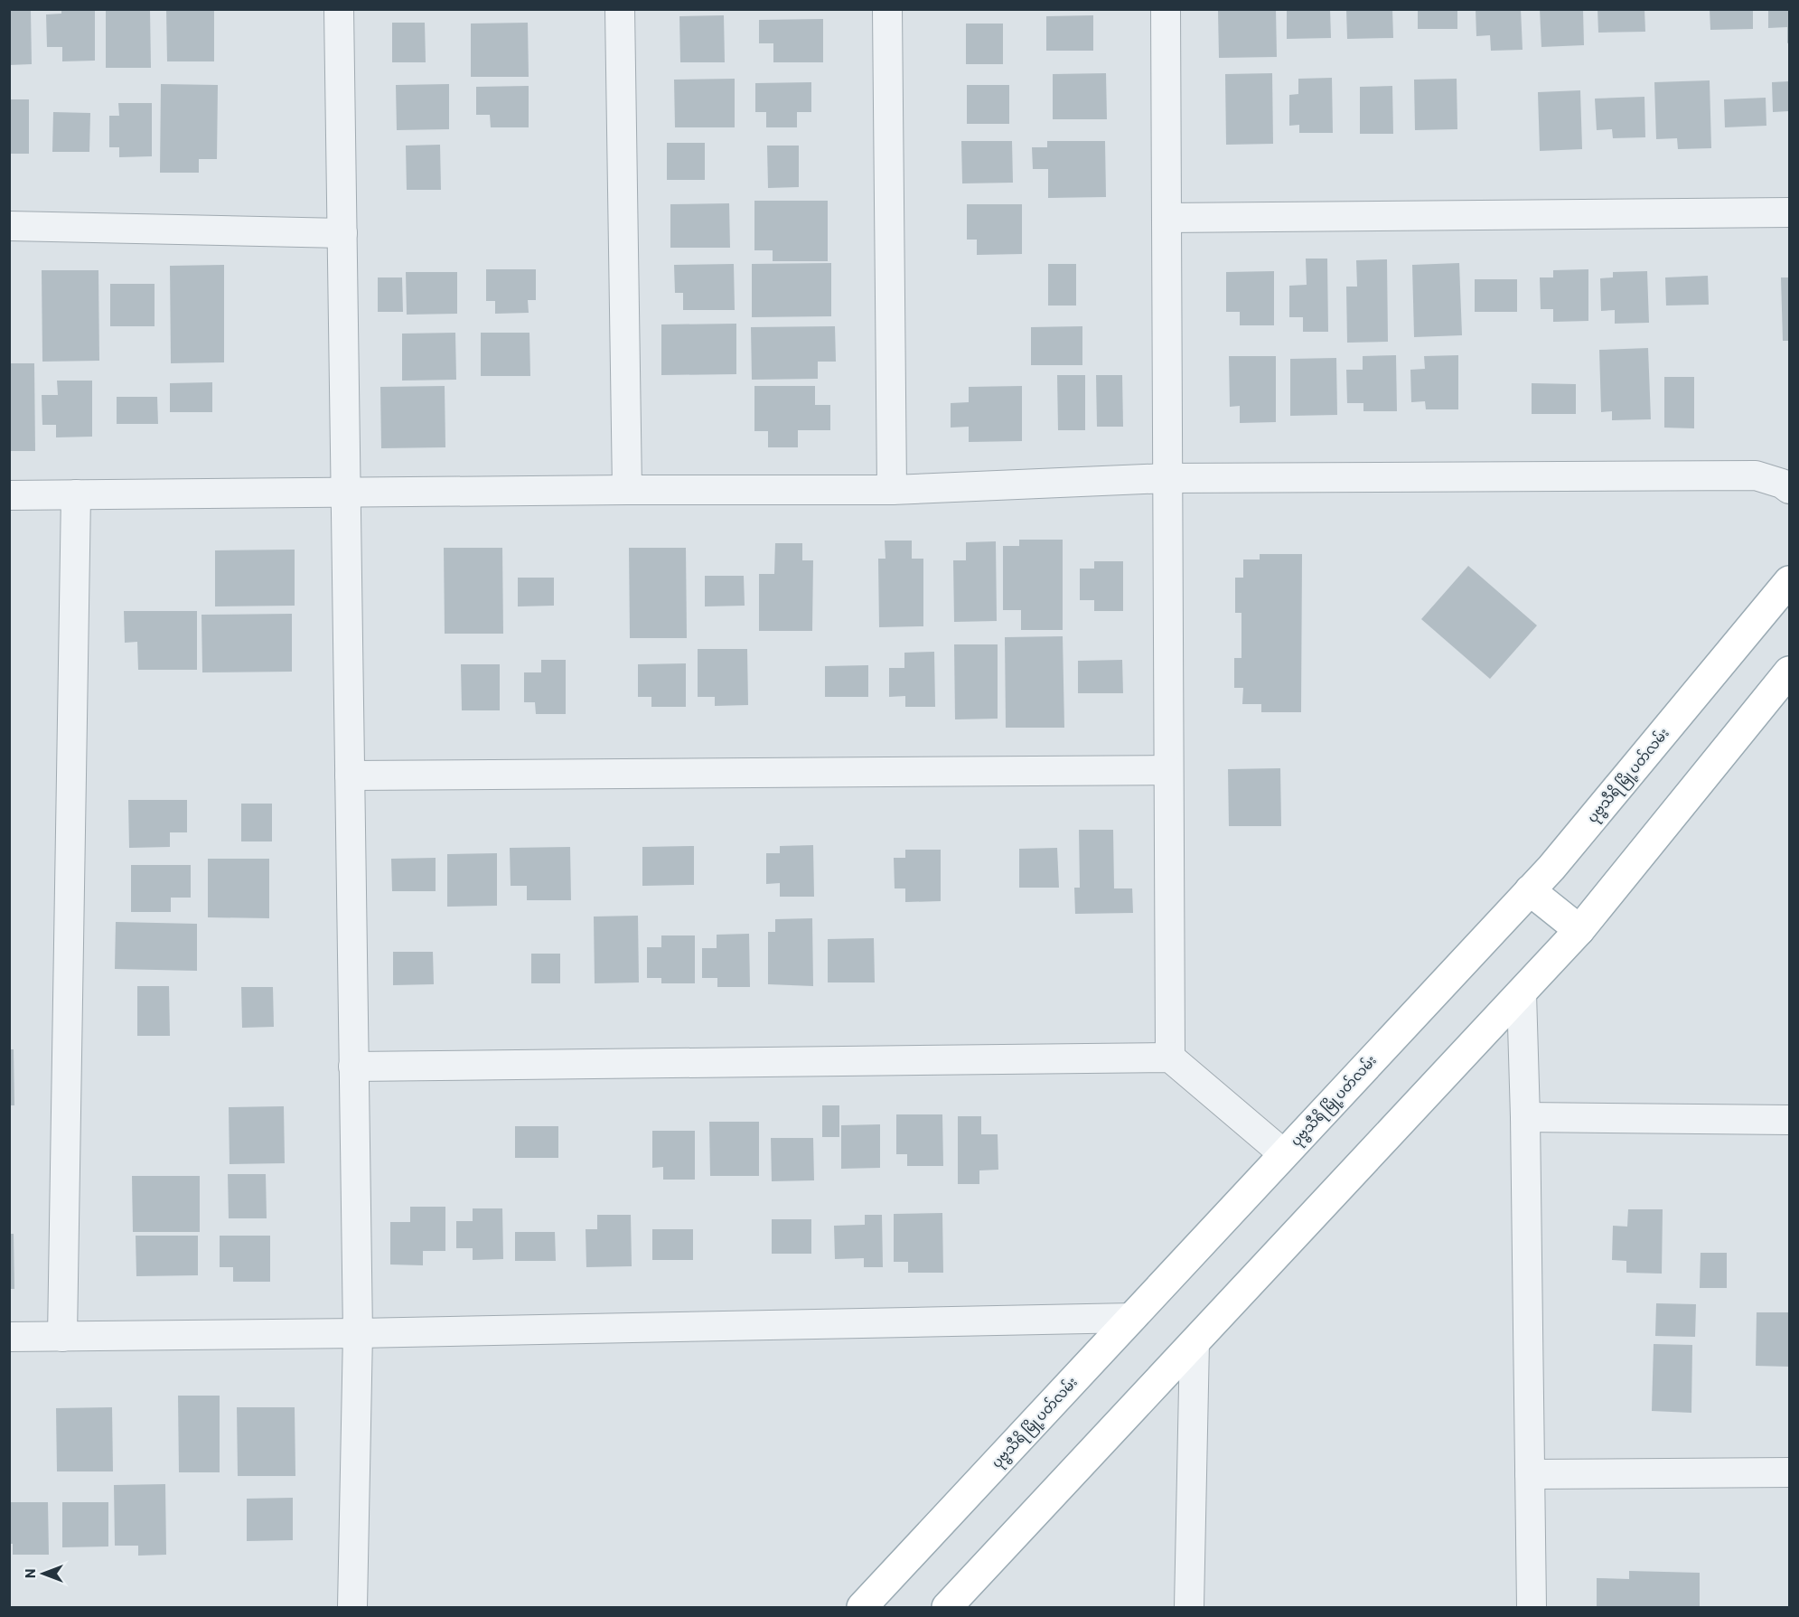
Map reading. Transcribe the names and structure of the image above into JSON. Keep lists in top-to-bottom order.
{
  "streets": {
    "main road": ["ပုဗ္ဗသီရိ မြို့ပတ်လမ်း"]
  },
  "north": "left"
}
